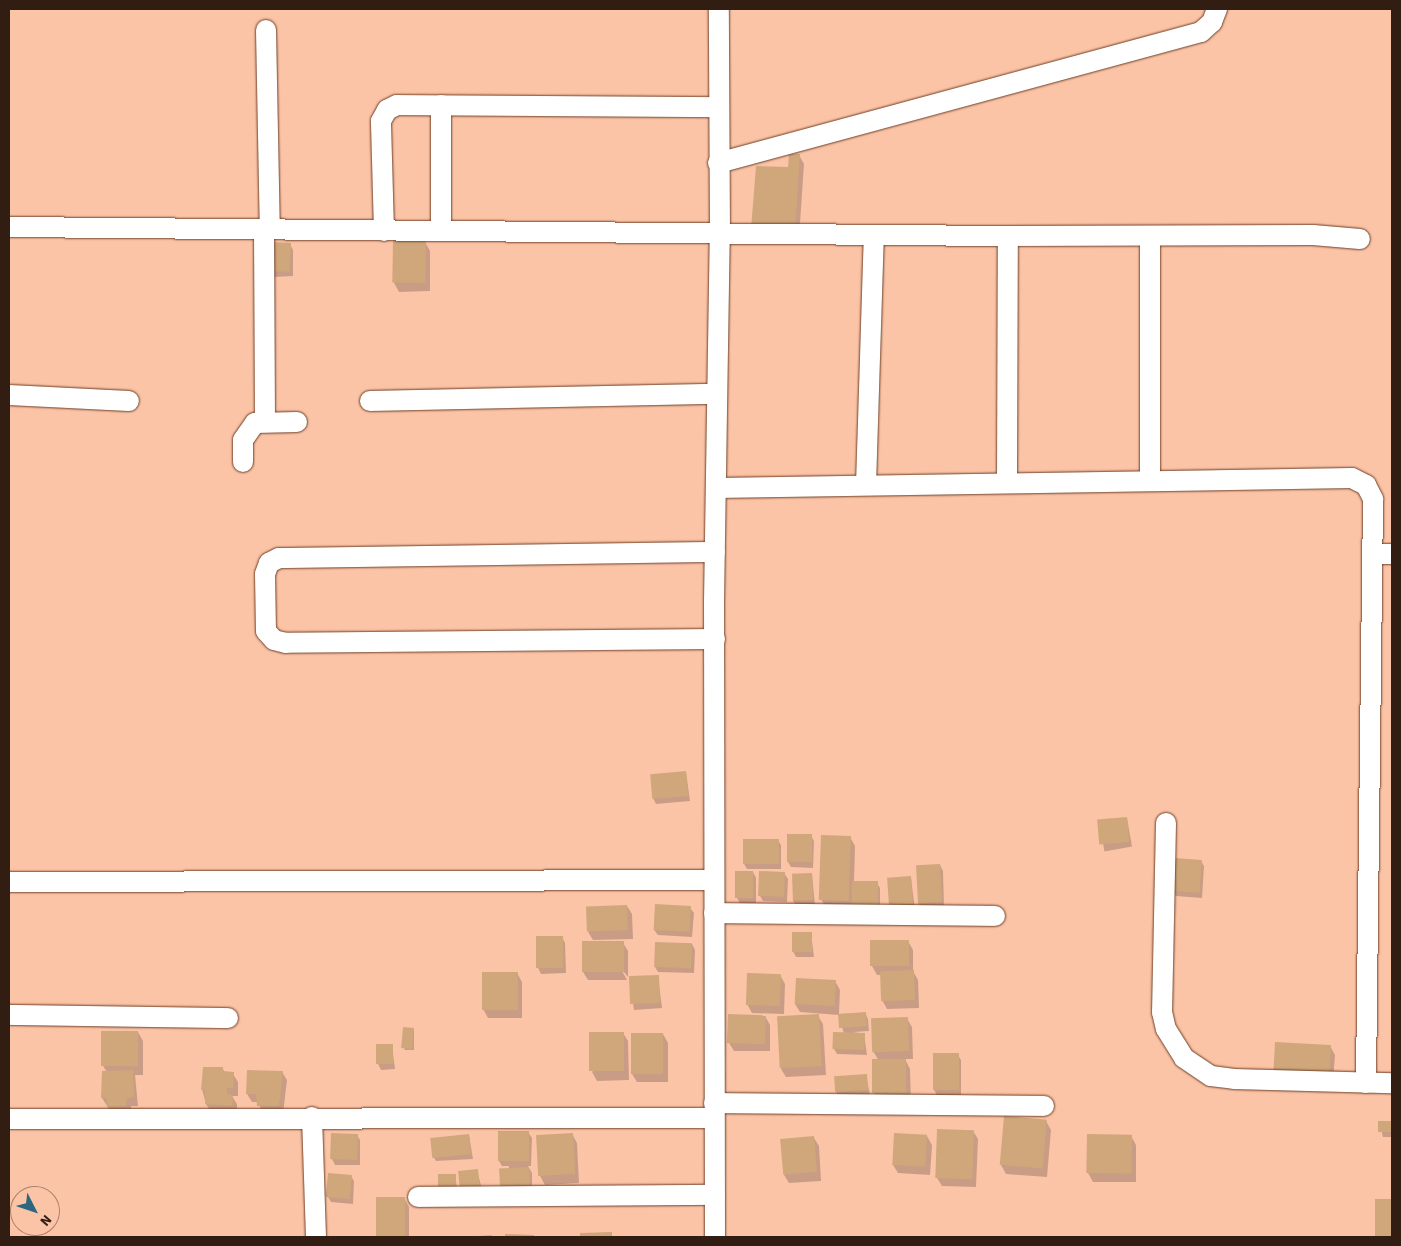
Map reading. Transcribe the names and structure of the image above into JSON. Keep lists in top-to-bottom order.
{
  "north": "bottom right"
}
